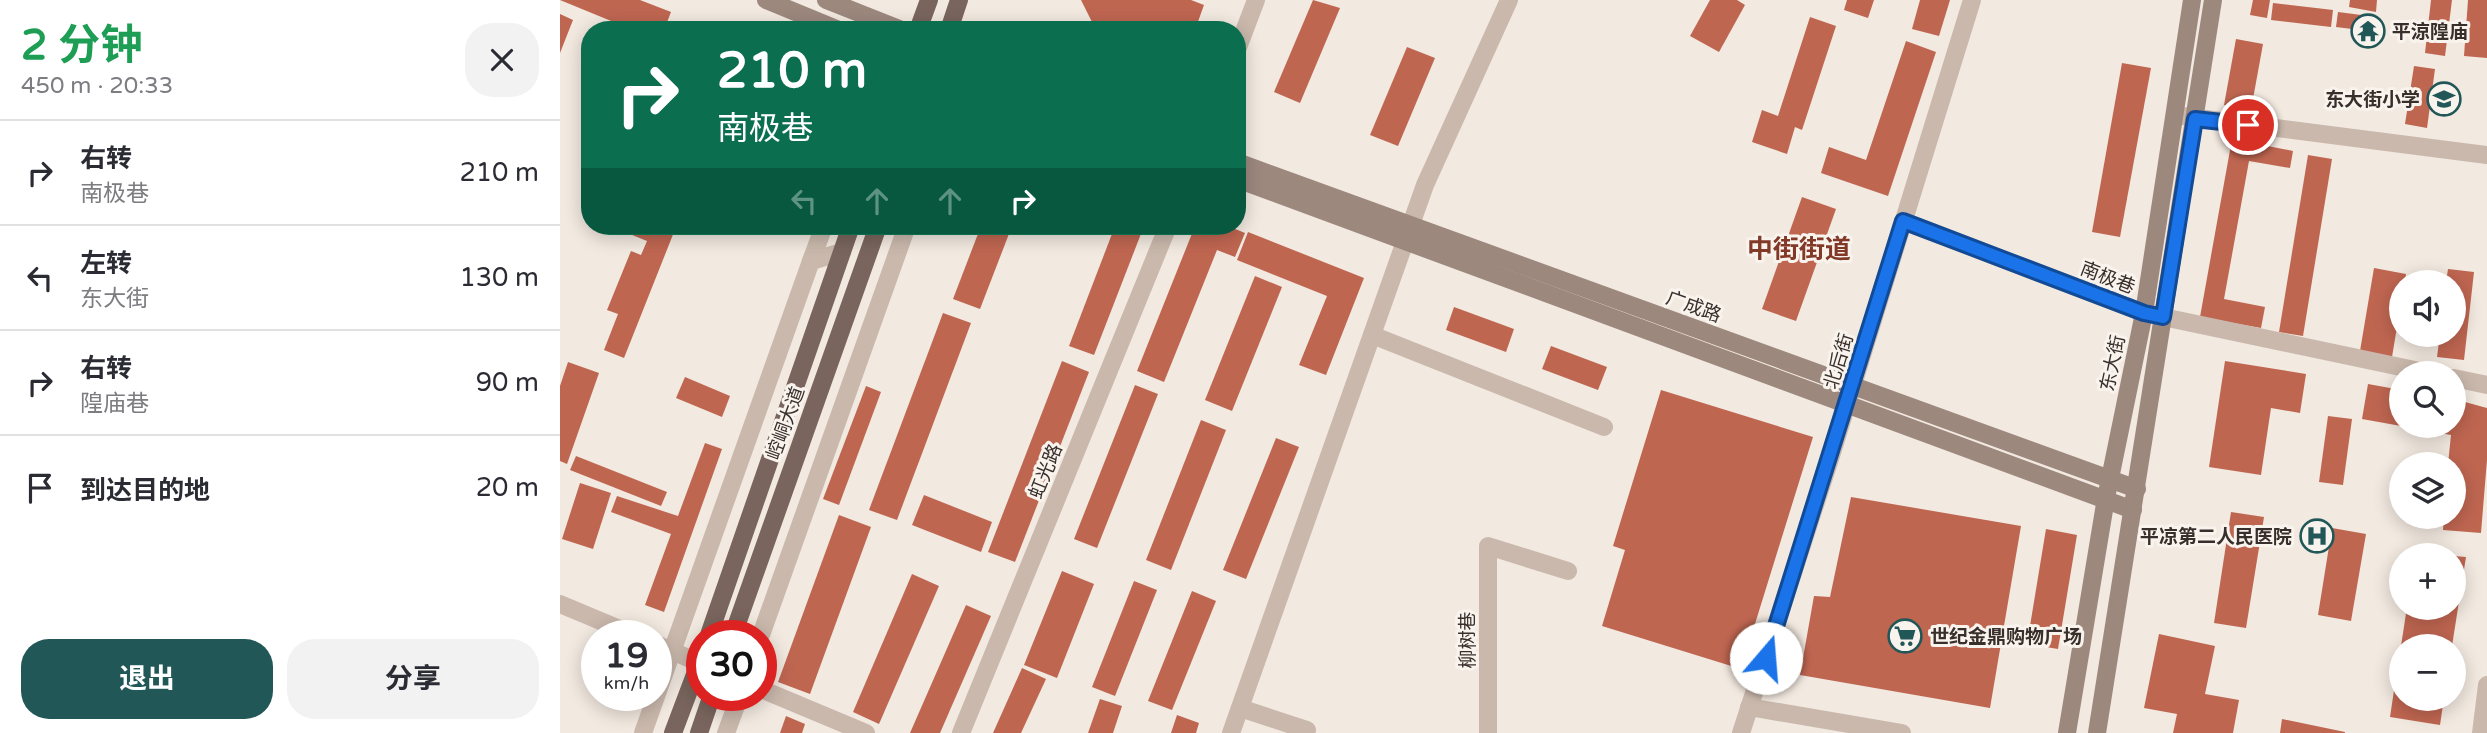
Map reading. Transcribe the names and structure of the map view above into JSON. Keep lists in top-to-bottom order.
{
  "streets": {
    "main road": ["广成路", "东大街", "崆峒大道"],
    "street": [
      "南极巷",
      "北后街",
      "虹光路",
      "柳树巷"
    ]
  },
  "crossings": [
    ["南极巷", "北后街"],
    ["南极巷", "东大街"],
    ["广成路", "北后街"],
    ["广成路", "东大街"]
  ],
  "districts": ["中街街道"],
  "places": {
    "temple": ["平涼隍庙"],
    "school or university": ["东大街小学"],
    "hospital": ["平凉第二人民医院"],
    "supermarket": ["世纪金鼎购物广场"]
  },
  "page": {
    "heading": ["2 分钟", "450 m · 20:33"],
    "turn": ["210 m", "南极巷"],
    "list": [
      {
        "name": "右转",
        "note": "南极巷",
        "value": "210 m"
      },
      {
        "name": "左转",
        "note": "东大街",
        "value": "130 m"
      },
      {
        "name": "右转",
        "note": "隍庙巷",
        "value": "90 m"
      },
      {
        "name": "到达目的地",
        "value": "20 m"
      }
    ],
    "map_buttons": ["+", "−"],
    "speed": "19 km/h",
    "limit": "30",
    "buttons": ["退出", "分享"]
  }
}
